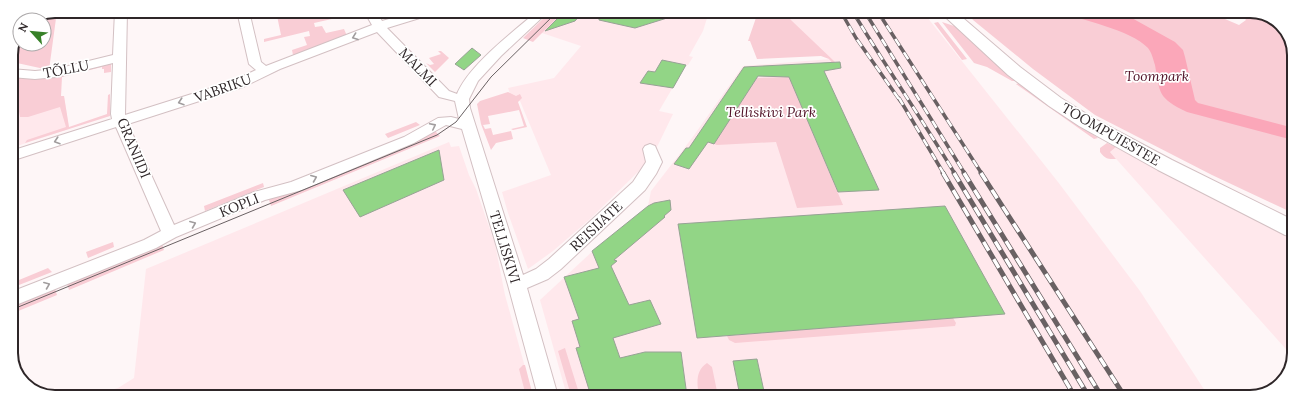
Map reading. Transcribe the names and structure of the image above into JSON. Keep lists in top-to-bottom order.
{
  "streets": {
    "main road": ["TOOMPUIESTEE"],
    "street": [
      "MALMI",
      "TÕLLU",
      "VABRIKU",
      "GRANIIDI",
      "KOPLI",
      "REISIJATE",
      "TELLISKIVI"
    ]
  },
  "crossings": [
    ["MALMI", "VABRIKU"],
    ["MALMI", "TELLISKIVI"],
    ["TÕLLU", "GRANIIDI"],
    ["VABRIKU", "GRANIIDI"],
    ["GRANIIDI", "KOPLI"],
    ["KOPLI", "TELLISKIVI"],
    ["REISIJATE", "TELLISKIVI"]
  ],
  "one_way": ["VABRIKU", "KOPLI"],
  "parks": ["Toompark", "Telliskivi Park"],
  "north": "top left"
}
